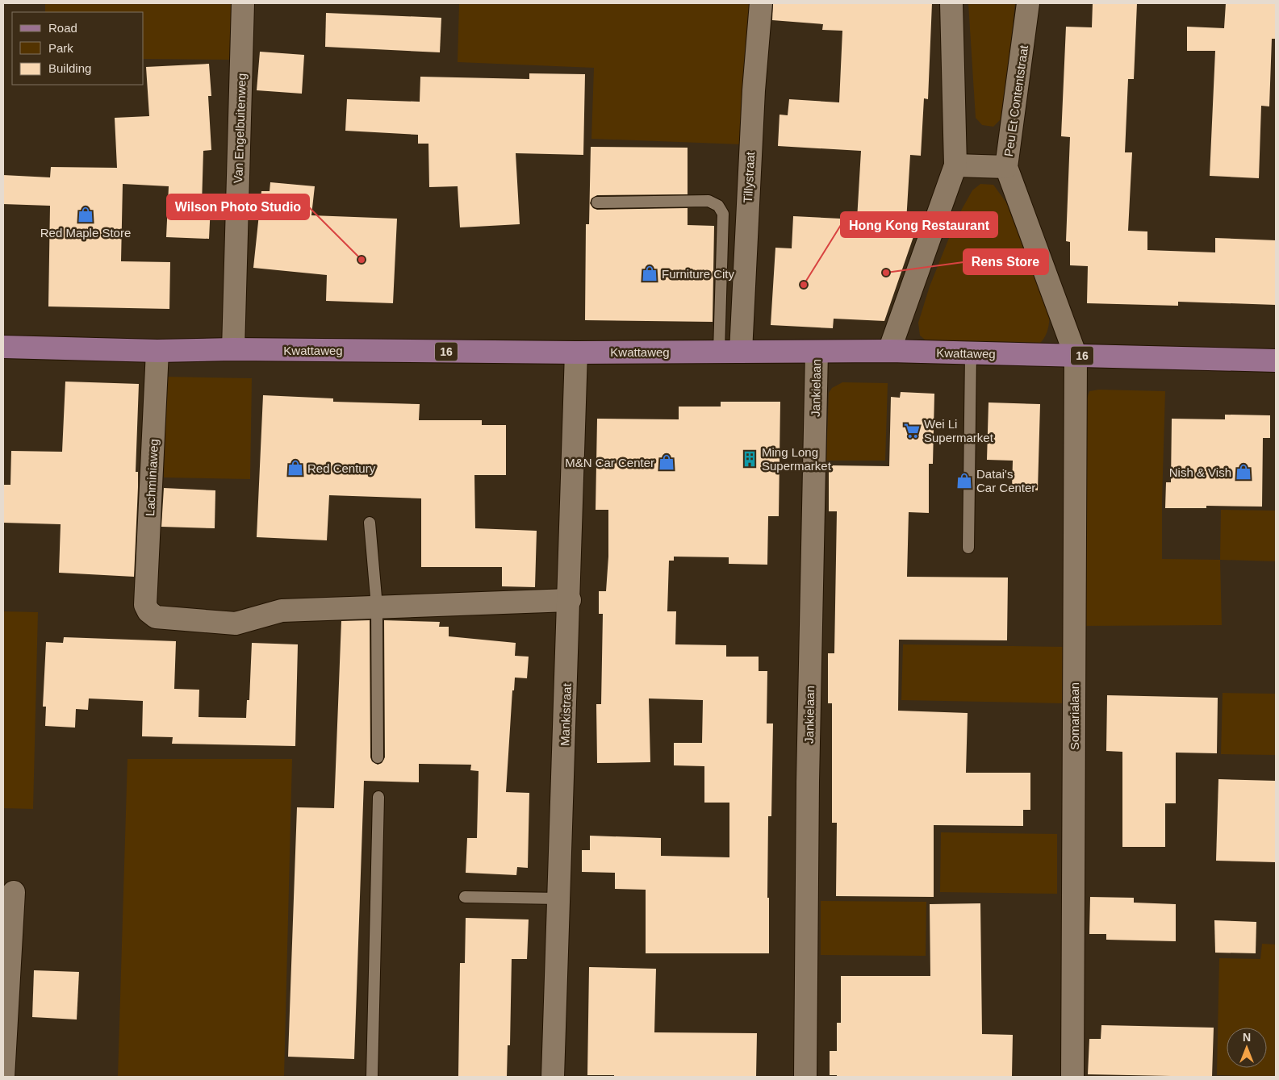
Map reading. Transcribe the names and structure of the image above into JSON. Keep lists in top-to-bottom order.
{
  "streets": {
    "main road": ["Kwattaweg", "16"],
    "street": [
      "Peu Et Contentstraat",
      "Van Engelbuitenweg",
      "Tillystraat",
      "Jankielaan",
      "Lachminiaweg",
      "Mankistraat",
      "Somarialaan"
    ]
  },
  "crossings": [
    ["Peu Et Contentstraat", "Kwattaweg"],
    ["Peu Et Contentstraat", "Somarialaan"],
    ["Van Engelbuitenweg", "Kwattaweg"],
    ["Tillystraat", "Kwattaweg"],
    ["Kwattaweg", "Jankielaan"],
    ["Kwattaweg", "Lachminiaweg"],
    ["Kwattaweg", "Mankistraat"],
    ["Kwattaweg", "Somarialaan"]
  ],
  "places": {
    "shop": [
      "Red Maple Store",
      "Furniture City",
      "M&N Car Center",
      "Red Century",
      "Nish & Vish",
      "Datai's Car Center"
    ],
    "other": ["Wilson Photo Studio", "Rens Store", "Hong Kong Restaurant"],
    "supermarket": ["Wei Li Supermarket"],
    "building": ["Ming Long Supermarket"]
  },
  "legend": ["Road", "Park", "Building"],
  "north": "top"
}
